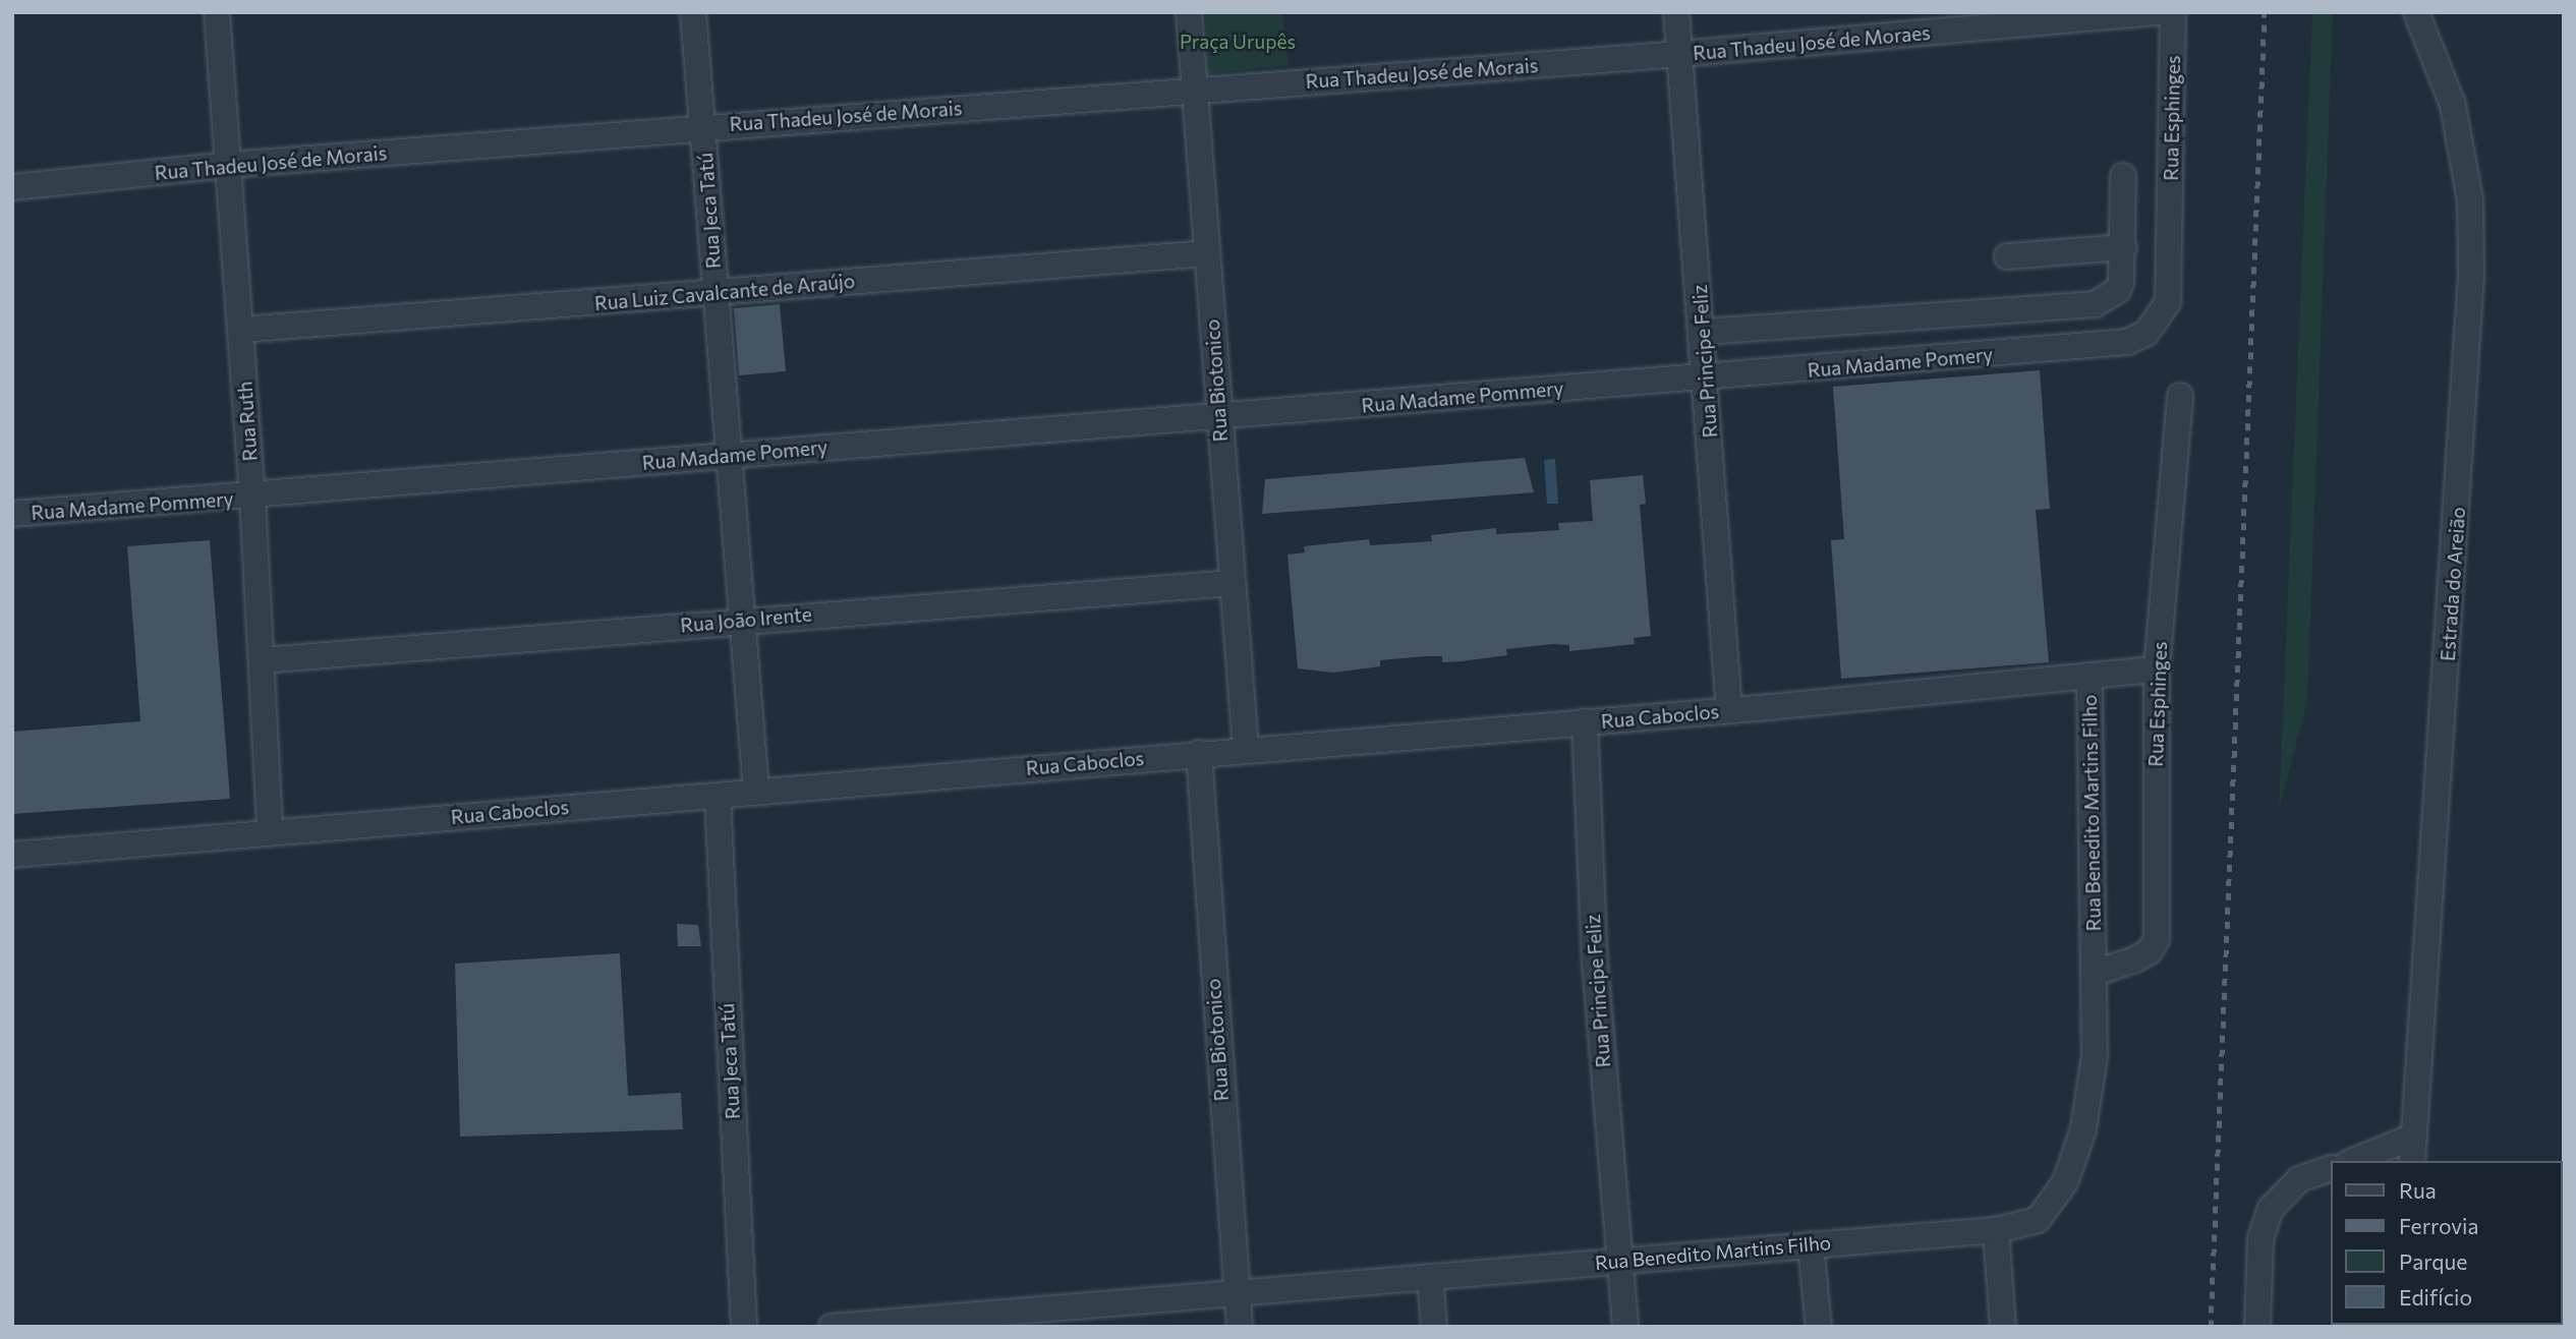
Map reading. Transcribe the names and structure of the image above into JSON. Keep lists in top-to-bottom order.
{
  "streets": {
    "street": [
      "Rua Thadeu José de Moraes",
      "Rua Thadeu José de Morais",
      "Rua Esphinges",
      "Rua Jeca Tatú",
      "Rua Luiz Cavalcante de Araújo",
      "Rua Principe Feliz",
      "Rua Madame Pomery",
      "Rua Biotonico",
      "Rua Madame Pommery",
      "Rua Ruth",
      "Estrada do Areião",
      "Rua João Irente",
      "Rua Caboclos",
      "Rua Benedito Martins Filho"
    ]
  },
  "crossings": [
    ["Rua Thadeu José de Moraes", "Rua Thadeu José de Morais"],
    ["Rua Thadeu José de Moraes", "Rua Principe Feliz"],
    ["Rua Thadeu José de Morais", "Rua Jeca Tatú"],
    ["Rua Thadeu José de Morais", "Rua Principe Feliz"],
    ["Rua Thadeu José de Morais", "Rua Biotonico"],
    ["Rua Thadeu José de Morais", "Rua Ruth"],
    ["Rua Esphinges", "Rua Madame Pomery"],
    ["Rua Esphinges", "Rua Caboclos"],
    ["Rua Esphinges", "Rua Benedito Martins Filho"],
    ["Rua Jeca Tatú", "Rua Luiz Cavalcante de Araújo"],
    ["Rua Jeca Tatú", "Rua Madame Pomery"],
    ["Rua Jeca Tatú", "Rua João Irente"],
    ["Rua Jeca Tatú", "Rua Caboclos"],
    ["Rua Luiz Cavalcante de Araújo", "Rua Biotonico"],
    ["Rua Luiz Cavalcante de Araújo", "Rua Ruth"],
    ["Rua Principe Feliz", "Rua Madame Pomery"],
    ["Rua Principe Feliz", "Rua Madame Pommery"],
    ["Rua Principe Feliz", "Rua Caboclos"],
    ["Rua Principe Feliz", "Rua Benedito Martins Filho"],
    ["Rua Madame Pomery", "Rua Biotonico"],
    ["Rua Madame Pomery", "Rua Madame Pommery"],
    ["Rua Madame Pomery", "Rua Ruth"],
    ["Rua Biotonico", "Rua Madame Pommery"],
    ["Rua Biotonico", "Rua João Irente"],
    ["Rua Biotonico", "Rua Caboclos"],
    ["Rua Biotonico", "Rua Benedito Martins Filho"],
    ["Rua Madame Pommery", "Rua Ruth"],
    ["Rua Ruth", "Rua João Irente"],
    ["Rua Ruth", "Rua Caboclos"],
    ["Rua Caboclos", "Rua Benedito Martins Filho"]
  ],
  "parks": ["Praça Urupês"],
  "legend": [
    "Rua",
    "Ferrovia",
    "Parque",
    "Edifício"
  ]
}
